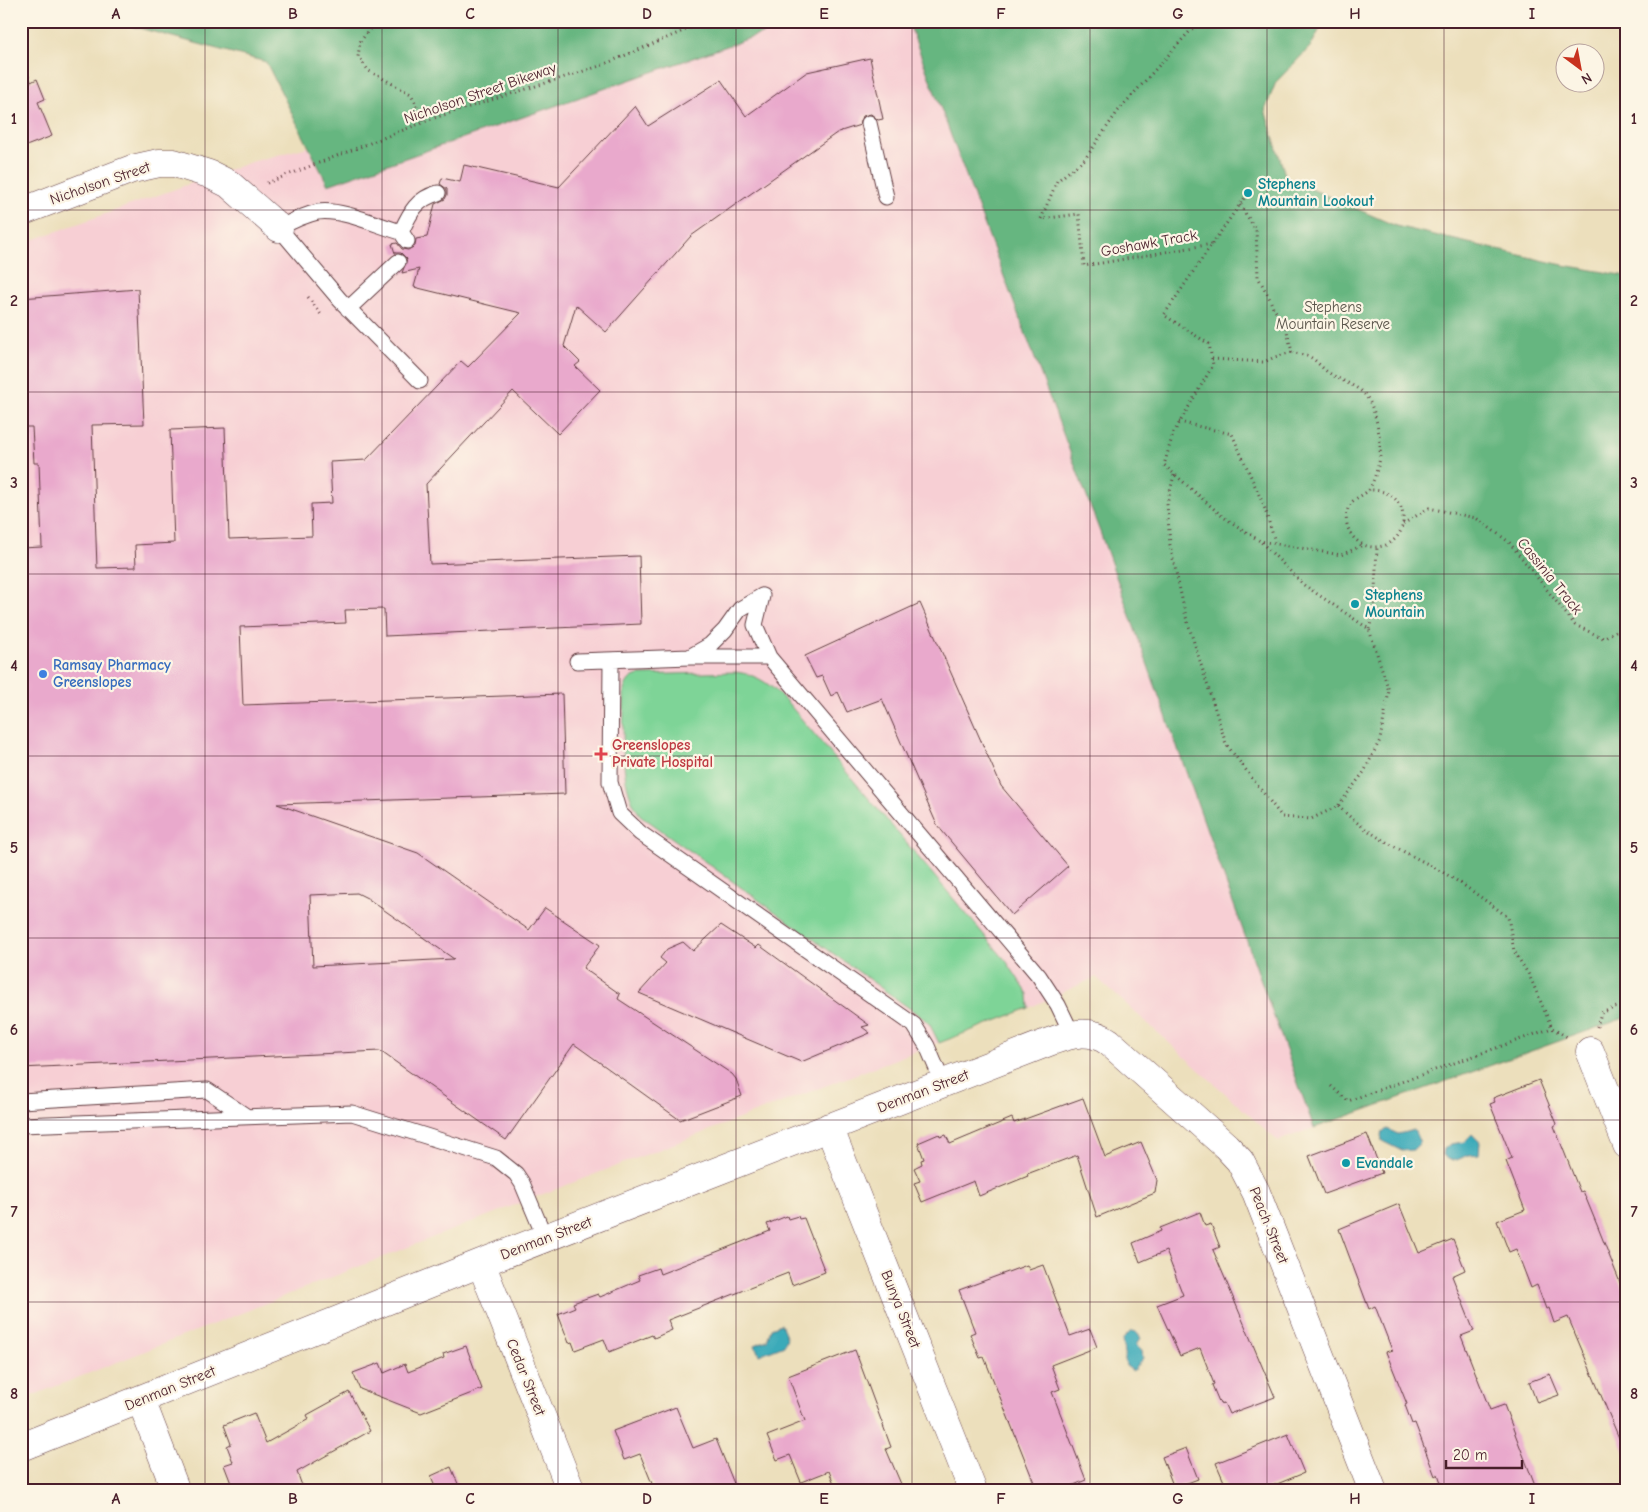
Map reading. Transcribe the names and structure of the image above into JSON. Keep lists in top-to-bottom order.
{
  "streets": {
    "street": [
      "Nicholson Street",
      "Denman Street",
      "Peach Street",
      "Bunya Street",
      "Cedar Street"
    ],
    "path": ["Nicholson Street Bikeway", "Goshawk Track", "Cassinia Track"]
  },
  "crossings": [
    ["Denman Street", "Peach Street"],
    ["Denman Street", "Bunya Street"],
    ["Denman Street", "Cedar Street"]
  ],
  "parks": ["Stephens Mountain Reserve"],
  "places": {
    "other": [
      "Stephens Mountain Lookout",
      "Stephens Mountain",
      "Ramsay Pharmacy Greenslopes",
      "Evandale"
    ],
    "health": ["Greenslopes Private Hospital"]
  },
  "scale_bar": "20 m",
  "north": "bottom right",
  "grid": {
    "columns": [
      "A",
      "B",
      "C",
      "D",
      "E",
      "F",
      "G",
      "H",
      "I"
    ],
    "rows": [
      "1",
      "2",
      "3",
      "4",
      "5",
      "6",
      "7",
      "8"
    ]
  }
}
